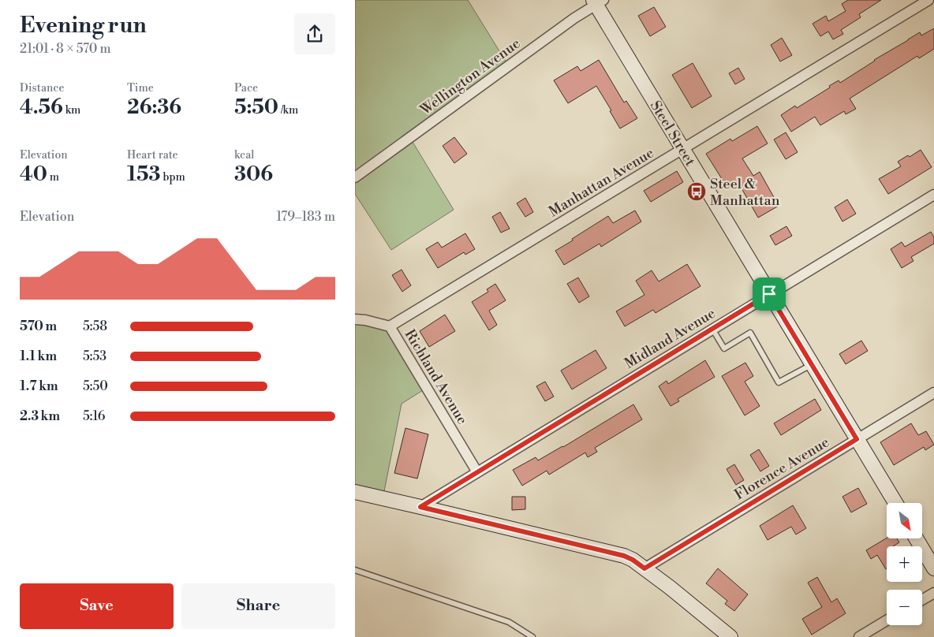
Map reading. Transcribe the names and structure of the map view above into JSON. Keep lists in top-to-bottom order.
{
  "streets": {
    "street": [
      "Wellington Avenue",
      "Steel Street",
      "Manhattan Avenue",
      "Midland Avenue",
      "Richland Avenue",
      "Florence Avenue"
    ]
  },
  "crossings": [
    ["Wellington Avenue", "Steel Street"],
    ["Steel Street", "Manhattan Avenue"],
    ["Steel Street", "Midland Avenue"],
    ["Steel Street", "Florence Avenue"],
    ["Manhattan Avenue", "Richland Avenue"],
    ["Midland Avenue", "Richland Avenue"]
  ],
  "places": {
    "bus stop": ["Steel & Manhattan"]
  },
  "north": "bottom right",
  "page": {
    "heading": ["Evening run", "21:01 · 8 × 570 m"],
    "stats": [
      ["Distance", "4.56 km"],
      ["Time", "26:36"],
      ["Pace", "5:50 /km"],
      ["Elevation", "40 m"],
      ["Heart rate", "153 bpm"],
      ["kcal", "306"]
    ],
    "chart": ["Elevation", "179–183 m"],
    "list": [
      {
        "name": "570 m",
        "note": "5:58"
      },
      {
        "name": "1.1 km",
        "note": "5:53"
      },
      {
        "name": "1.7 km",
        "note": "5:50"
      },
      {
        "name": "2.3 km",
        "note": "5:16"
      }
    ],
    "map_buttons": ["+", "−"],
    "buttons": ["Save", "Share"]
  }
}
